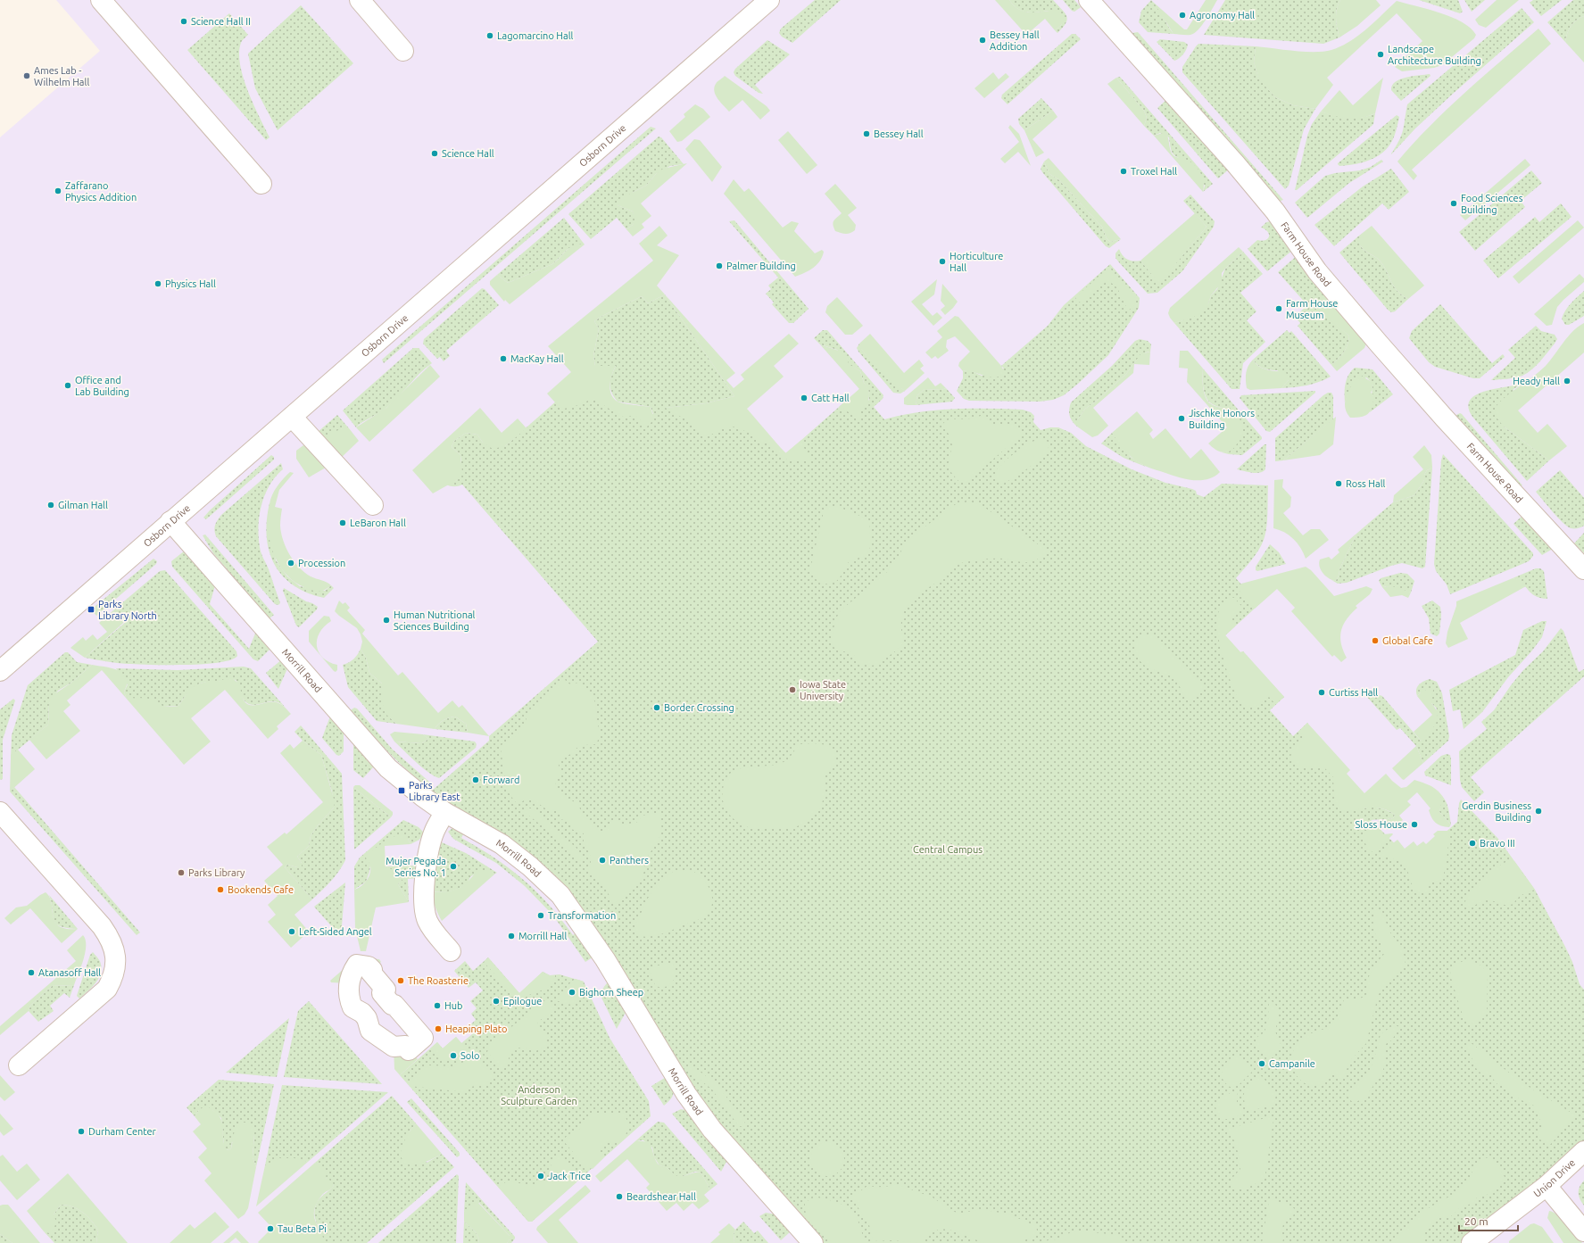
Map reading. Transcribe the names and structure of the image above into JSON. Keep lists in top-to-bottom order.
{
  "streets": {
    "street": [
      "Osborn Drive",
      "Farm House Road",
      "Morrill Road",
      "Union Drive"
    ]
  },
  "crossings": [
    ["Osborn Drive", "Morrill Road"]
  ],
  "parks": ["Central Campus", "Anderson Sculpture Garden"],
  "places": {
    "other": [
      "Agronomy Hall",
      "Science Hall II",
      "Lagomarcino Hall",
      "Bessey Hall Addition",
      "Landscape Architecture Building",
      "Ames Lab - Wilhelm Hall",
      "Bessey Hall",
      "Science Hall",
      "Troxel Hall",
      "Zaffarano Physics Addition",
      "Food Sciences Building",
      "Horticulture Hall",
      "Palmer Building",
      "Physics Hall",
      "Farm House Museum",
      "MacKay Hall",
      "Heady Hall",
      "Office and Lab Building",
      "Catt Hall",
      "Jischke Honors Building",
      "Ross Hall",
      "Gilman Hall",
      "LeBaron Hall",
      "Procession",
      "Human Nutritional Sciences Building",
      "Global Cafe",
      "Iowa State University",
      "Curtiss Hall",
      "Border Crossing",
      "Forward",
      "Gerdin Business Building",
      "Sloss House",
      "Bravo III",
      "Panthers",
      "Mujer Pegada Series No. 1",
      "Parks Library",
      "Bookends Cafe",
      "Transformation",
      "Left-Sided Angel",
      "Morrill Hall",
      "Atanasoff Hall",
      "The Roasterie",
      "Bighorn Sheep",
      "Epilogue",
      "Hub",
      "Heaping Plato",
      "Solo",
      "Campanile",
      "Durham Center",
      "Jack Trice",
      "Beardshear Hall",
      "Tau Beta Pi"
    ],
    "transit": ["Parks Library North", "Parks Library East"]
  },
  "scale_bar": "20 m"
}
